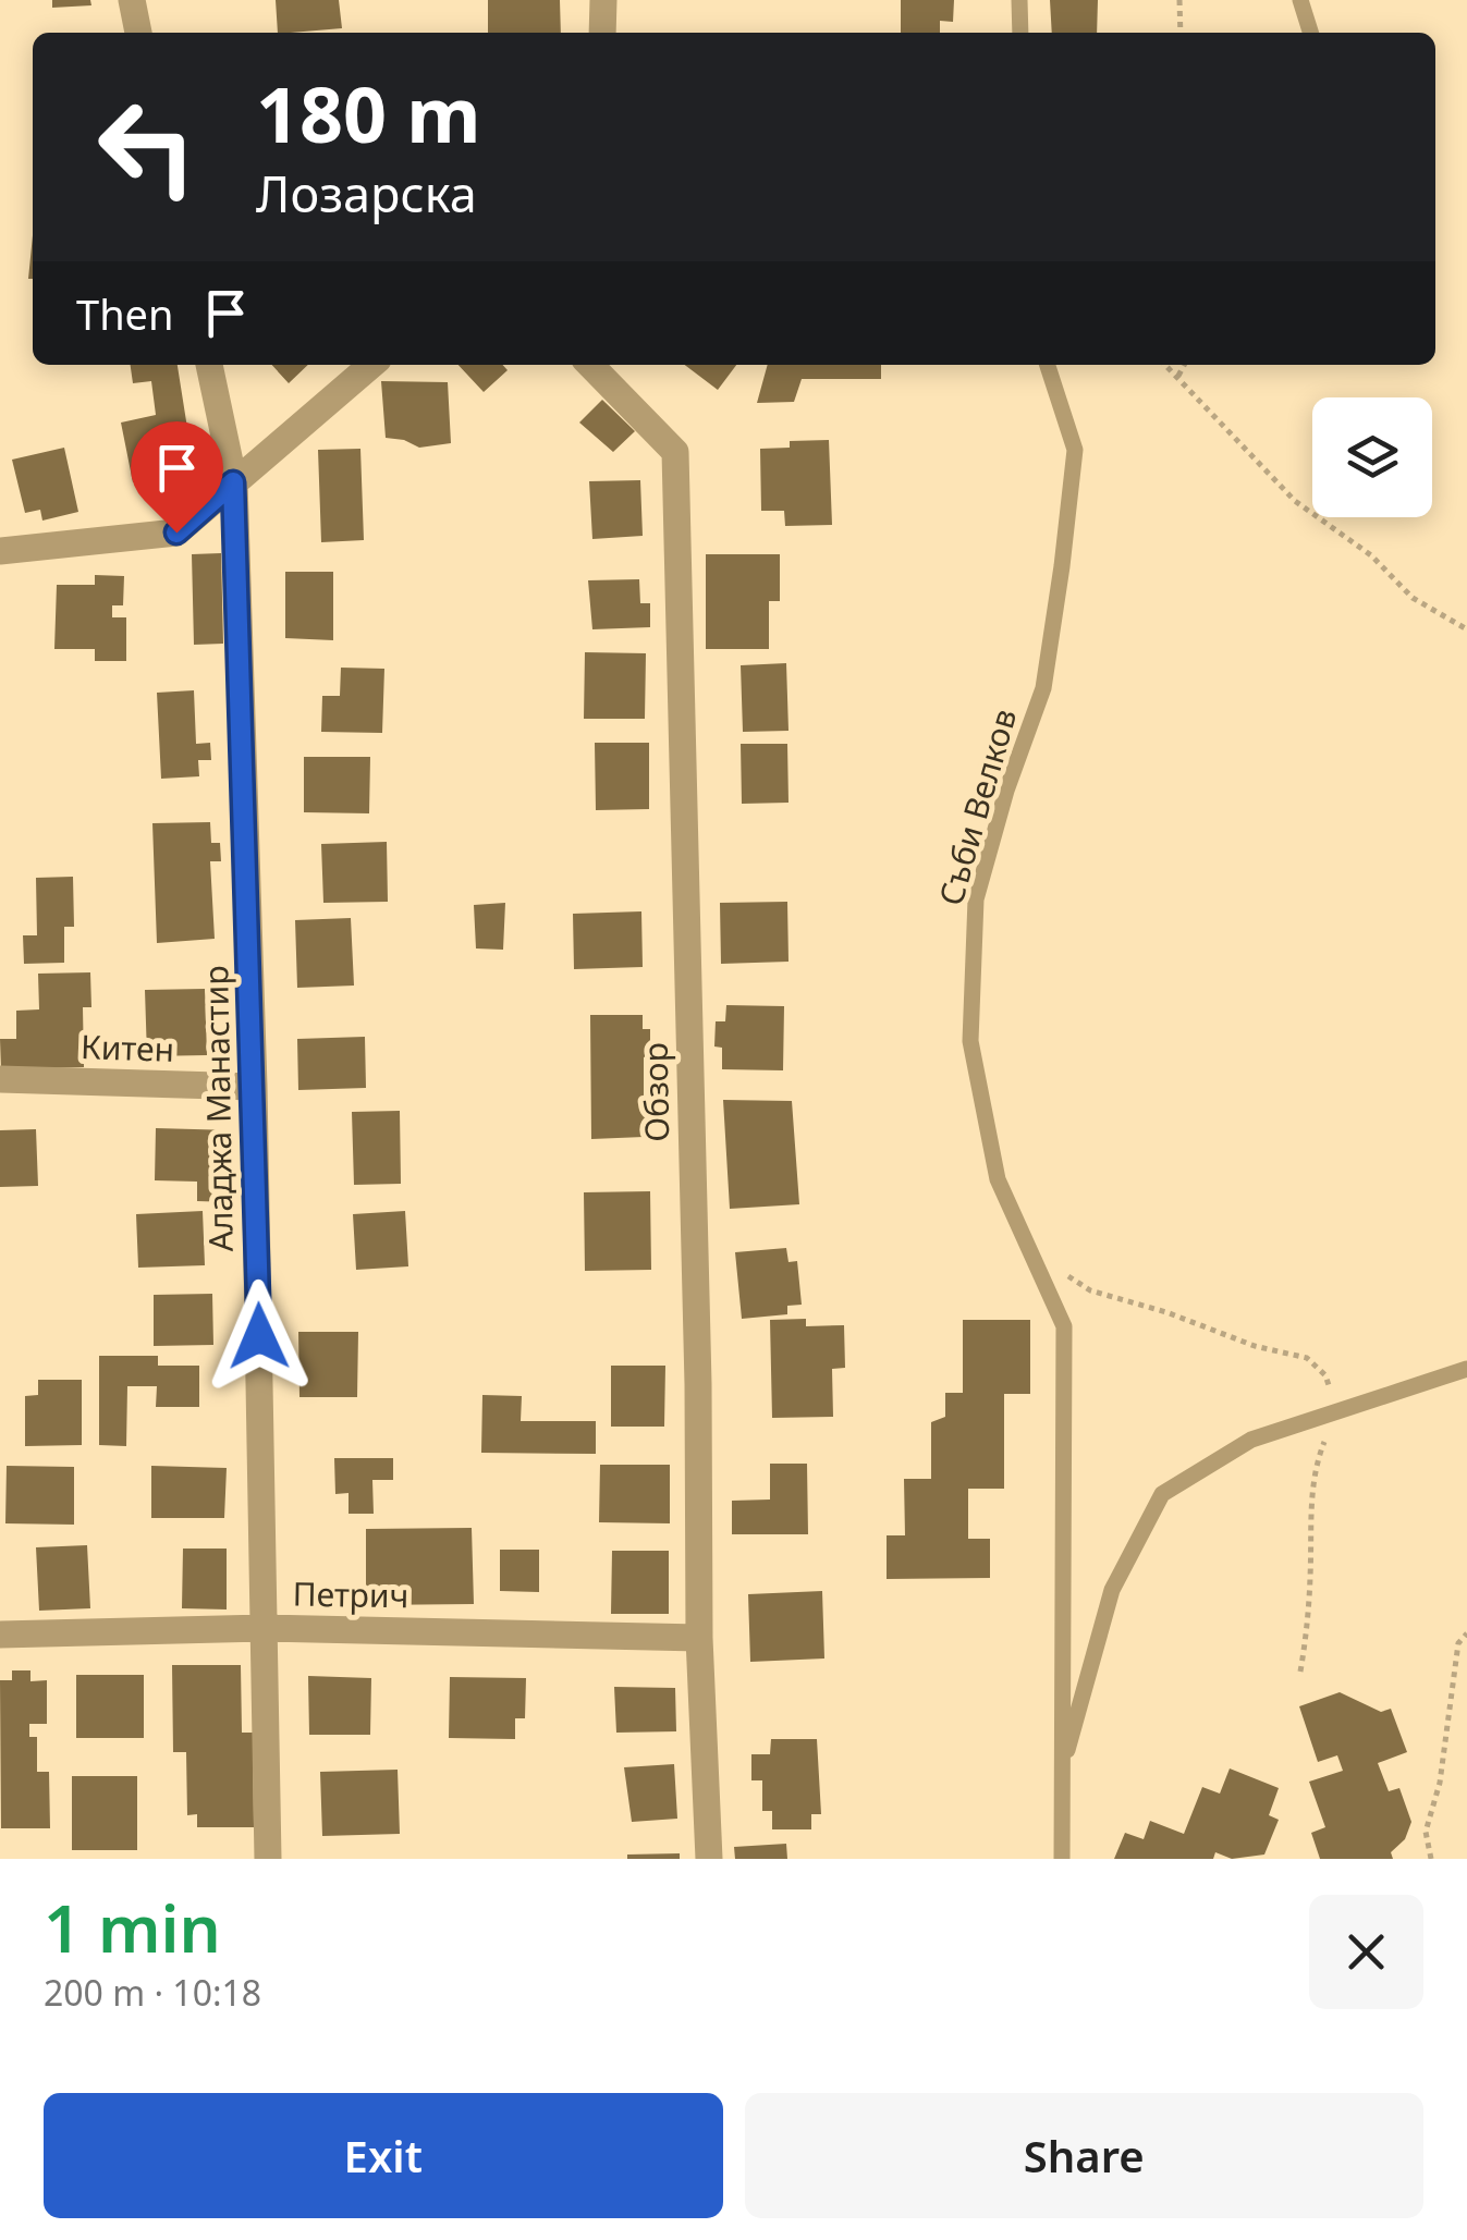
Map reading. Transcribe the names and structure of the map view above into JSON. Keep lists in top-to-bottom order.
{
  "streets": {
    "street": [
      "Китен",
      "Обзор",
      "Аладжа Манастир",
      "Петрич"
    ],
    "lane": ["Съби Велков"]
  },
  "crossings": [
    ["Китен", "Аладжа Манастир"],
    ["Обзор", "Петрич"],
    ["Аладжа Манастир", "Петрич"]
  ],
  "page": {
    "turn": ["180 m", "Лозарска"],
    "then": "Then",
    "heading": ["1 min", "200 m · 10:18"],
    "buttons": ["Exit", "Share"]
  }
}
